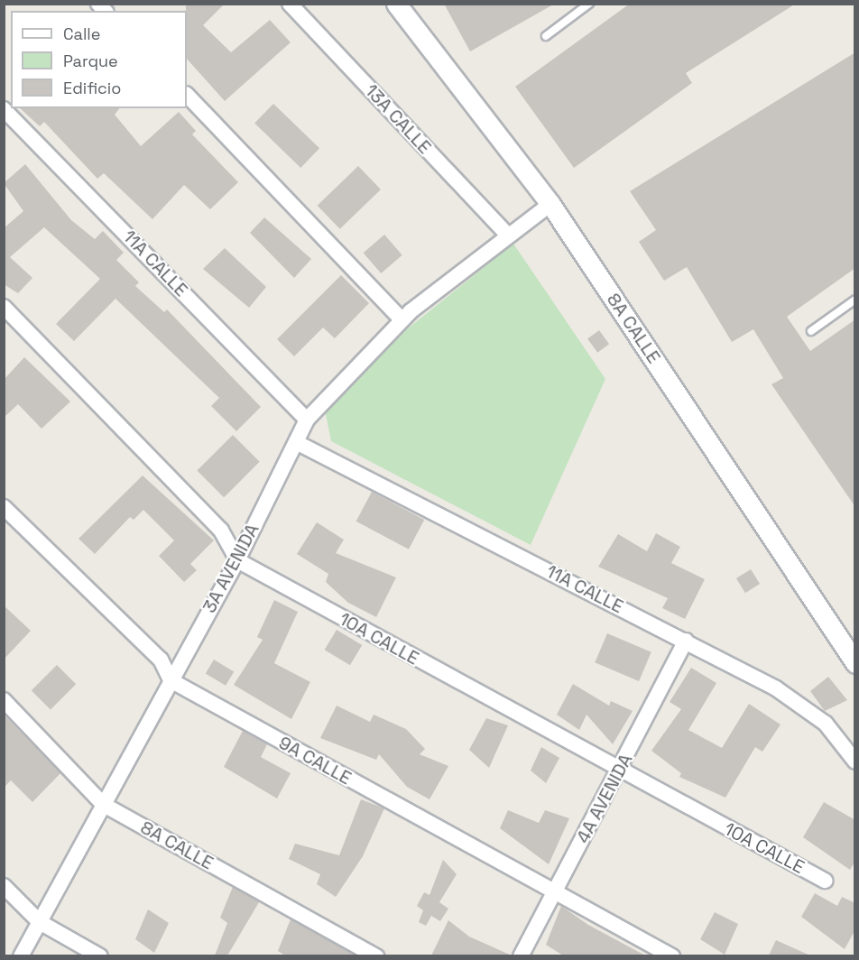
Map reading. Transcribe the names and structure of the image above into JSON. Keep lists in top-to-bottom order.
{
  "streets": {
    "street": [
      "13A CALLE",
      "11A CALLE",
      "8A CALLE",
      "3A AVENIDA",
      "10A CALLE",
      "9A CALLE",
      "4A AVENIDA"
    ]
  },
  "crossings": [
    ["13A CALLE", "3A AVENIDA"],
    ["11A CALLE", "3A AVENIDA"],
    ["11A CALLE", "4A AVENIDA"],
    ["8A CALLE", "3A AVENIDA"],
    ["3A AVENIDA", "10A CALLE"],
    ["3A AVENIDA", "9A CALLE"],
    ["10A CALLE", "4A AVENIDA"],
    ["9A CALLE", "4A AVENIDA"]
  ],
  "legend": ["Calle", "Parque", "Edificio"]
}
